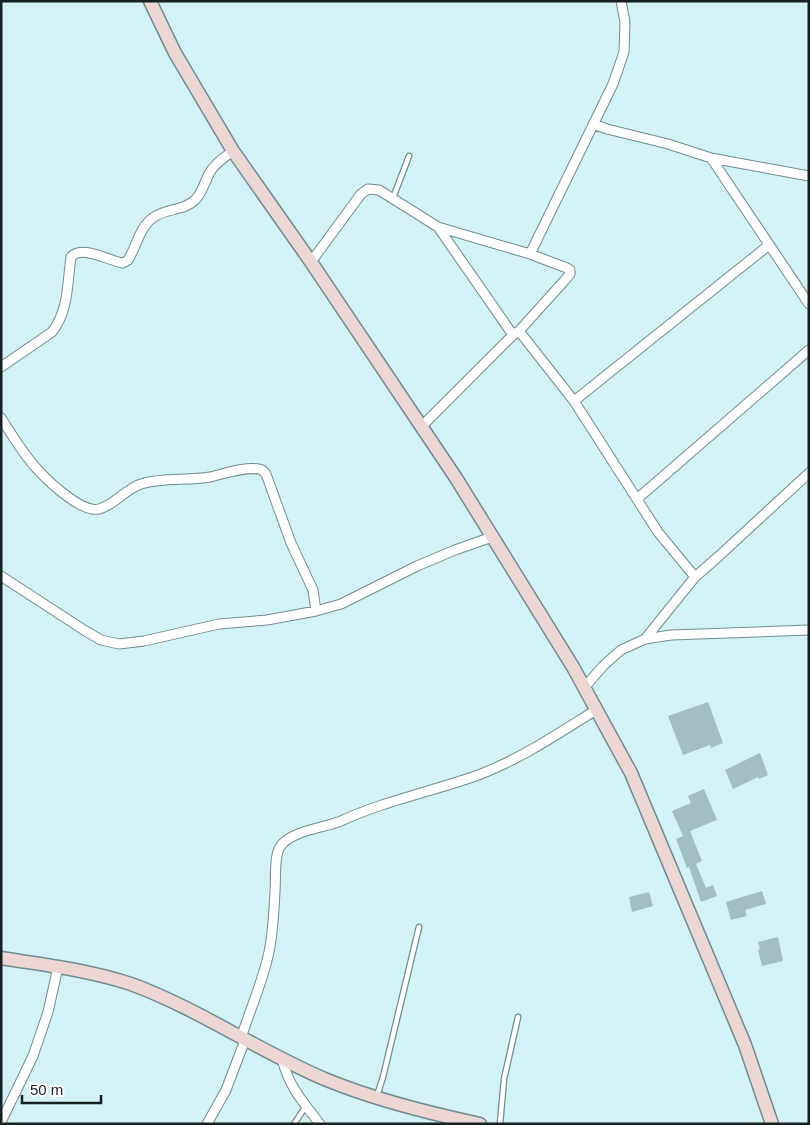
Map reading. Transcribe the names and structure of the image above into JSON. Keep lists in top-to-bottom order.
{
  "scale_bar": "50 m"
}
